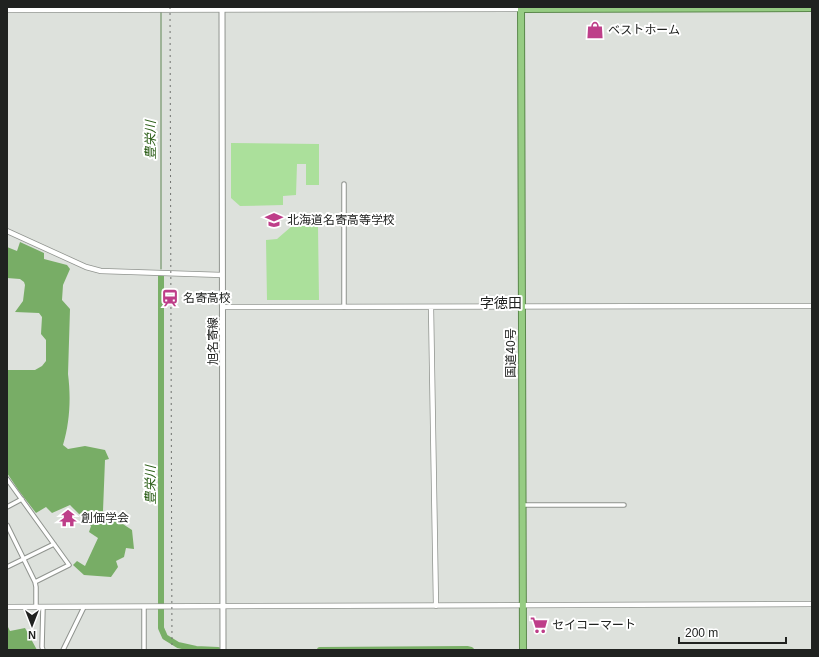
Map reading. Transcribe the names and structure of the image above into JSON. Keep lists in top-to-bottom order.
{
  "streets": {
    "highway": ["国道40号"],
    "main road": ["旭名寄線"]
  },
  "districts": ["字徳田"],
  "water": ["豊栄川"],
  "places": {
    "shop": ["ベストホーム"],
    "school or university": ["北海道名寄高等学校"],
    "station": ["名寄高校"],
    "temple": ["創価学会"],
    "supermarket": ["セイコーマート"]
  },
  "scale_bar": "200 m",
  "north": "bottom"
}
